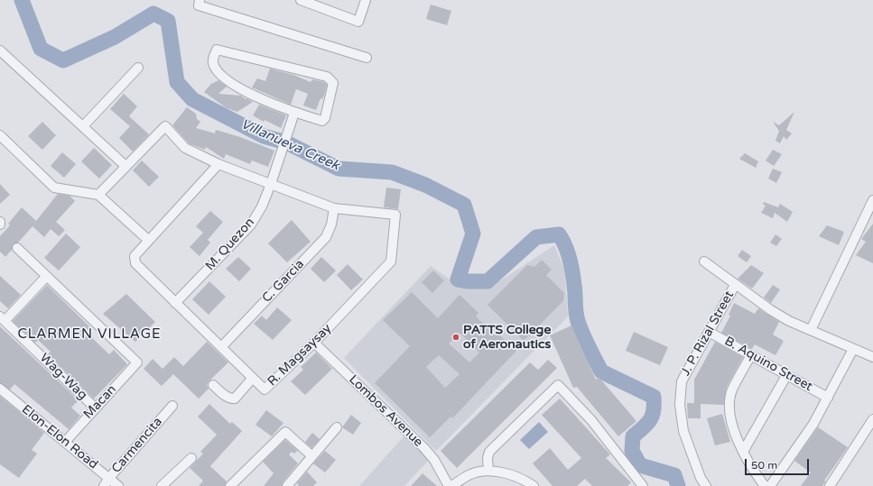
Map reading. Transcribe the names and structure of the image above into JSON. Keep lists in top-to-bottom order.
{
  "streets": {
    "street": [
      "M. Quezon",
      "C. Garcia",
      "J. P. Rizal Street",
      "R. Magsaysay",
      "B. Aquino Street",
      "Wag-Wag",
      "Macan",
      "Lombos Avenue",
      "Elon-Elon Road",
      "Carmencita"
    ]
  },
  "crossings": [
    ["M. Quezon", "R. Magsaysay"],
    ["C. Garcia", "R. Magsaysay"],
    ["J. P. Rizal Street", "B. Aquino Street"],
    ["R. Magsaysay", "Lombos Avenue"],
    ["Wag-Wag", "Macan"],
    ["Macan", "Elon-Elon Road"],
    ["Elon-Elon Road", "Carmencita"]
  ],
  "districts": ["CLARMEN VILLAGE"],
  "water": ["Villanueva Creek"],
  "places": ["PATTS College of Aeronautics"],
  "scale_bar": "50 m"
}
